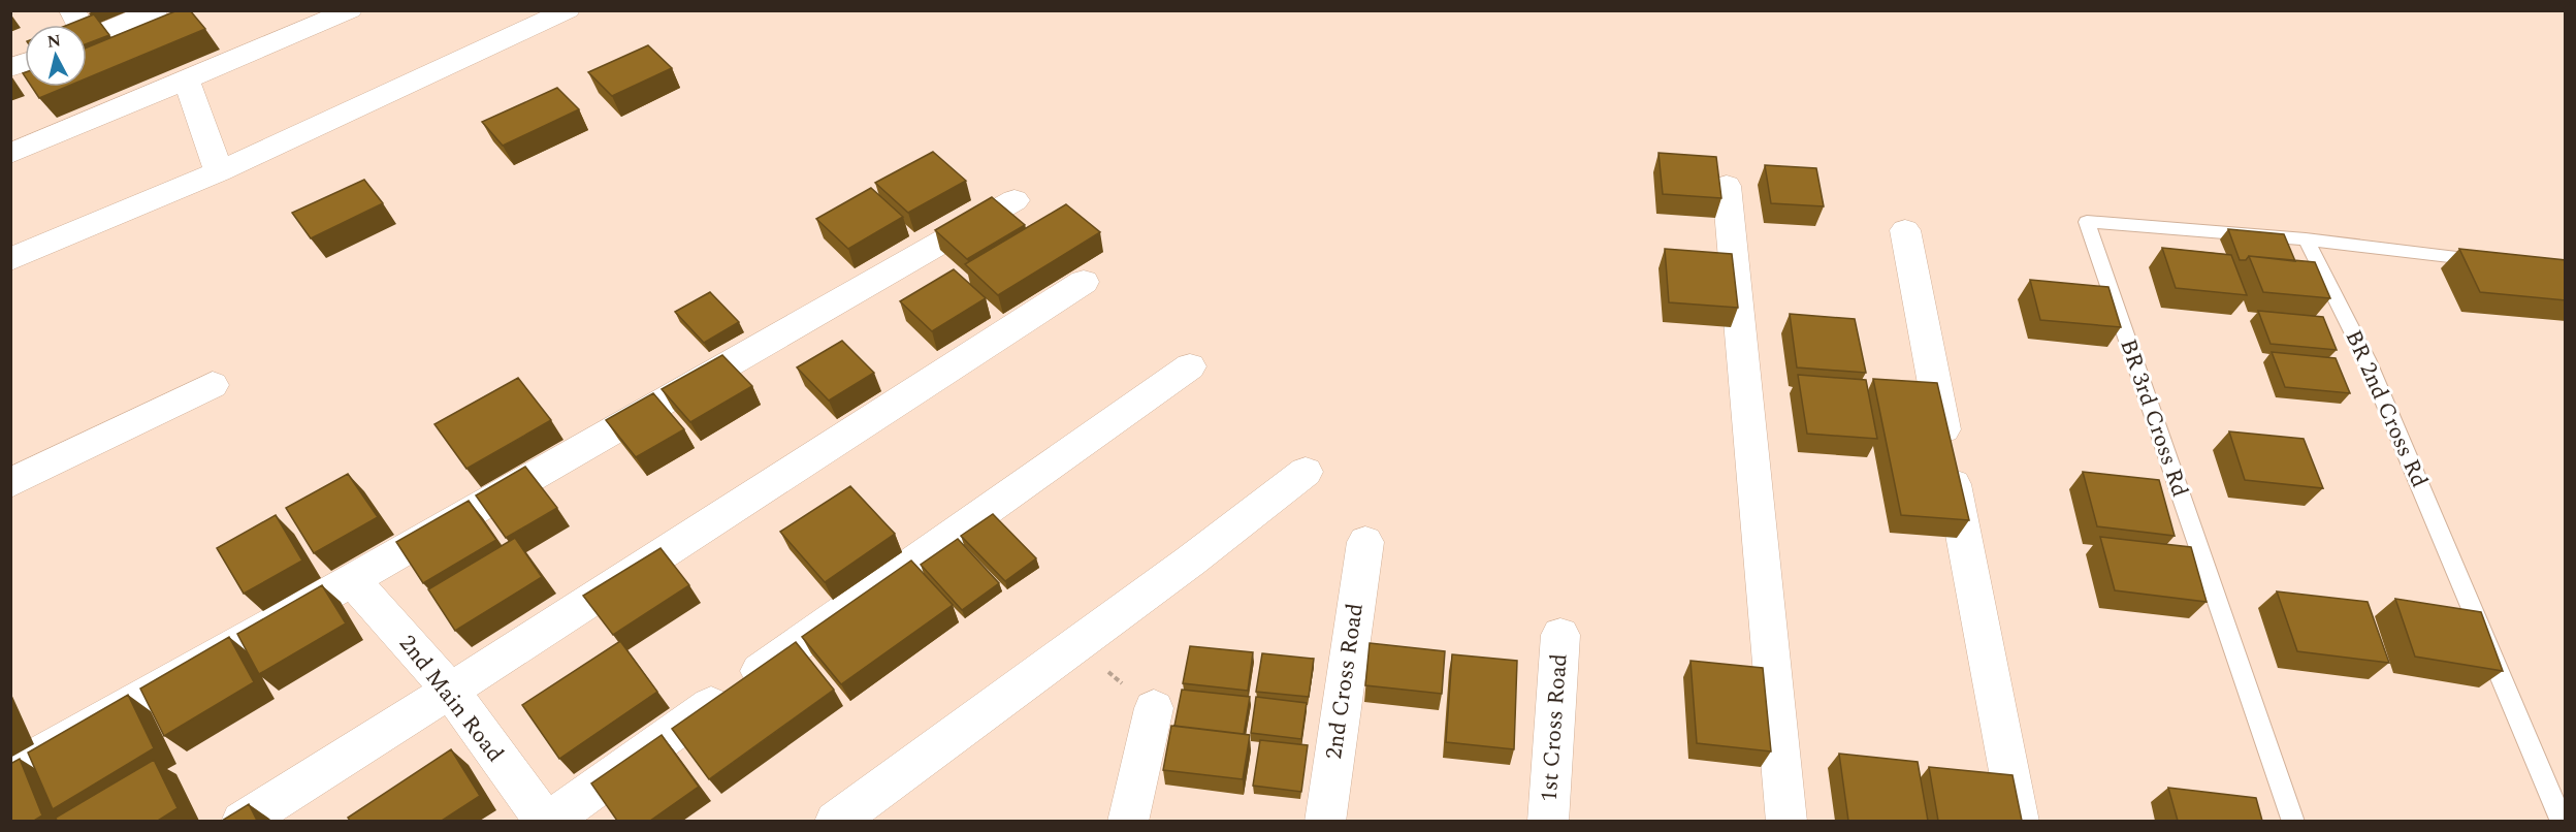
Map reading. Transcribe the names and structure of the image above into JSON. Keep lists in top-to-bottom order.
{
  "streets": {
    "street": ["2nd Cross Road", "2nd Main Road", "1st Cross Road"],
    "lane": ["BR 2nd Cross Rd", "BR 3rd Cross Rd"]
  },
  "crossings": [
    ["BR 2nd Cross Rd", "BR 3rd Cross Rd"]
  ],
  "north": "top"
}
